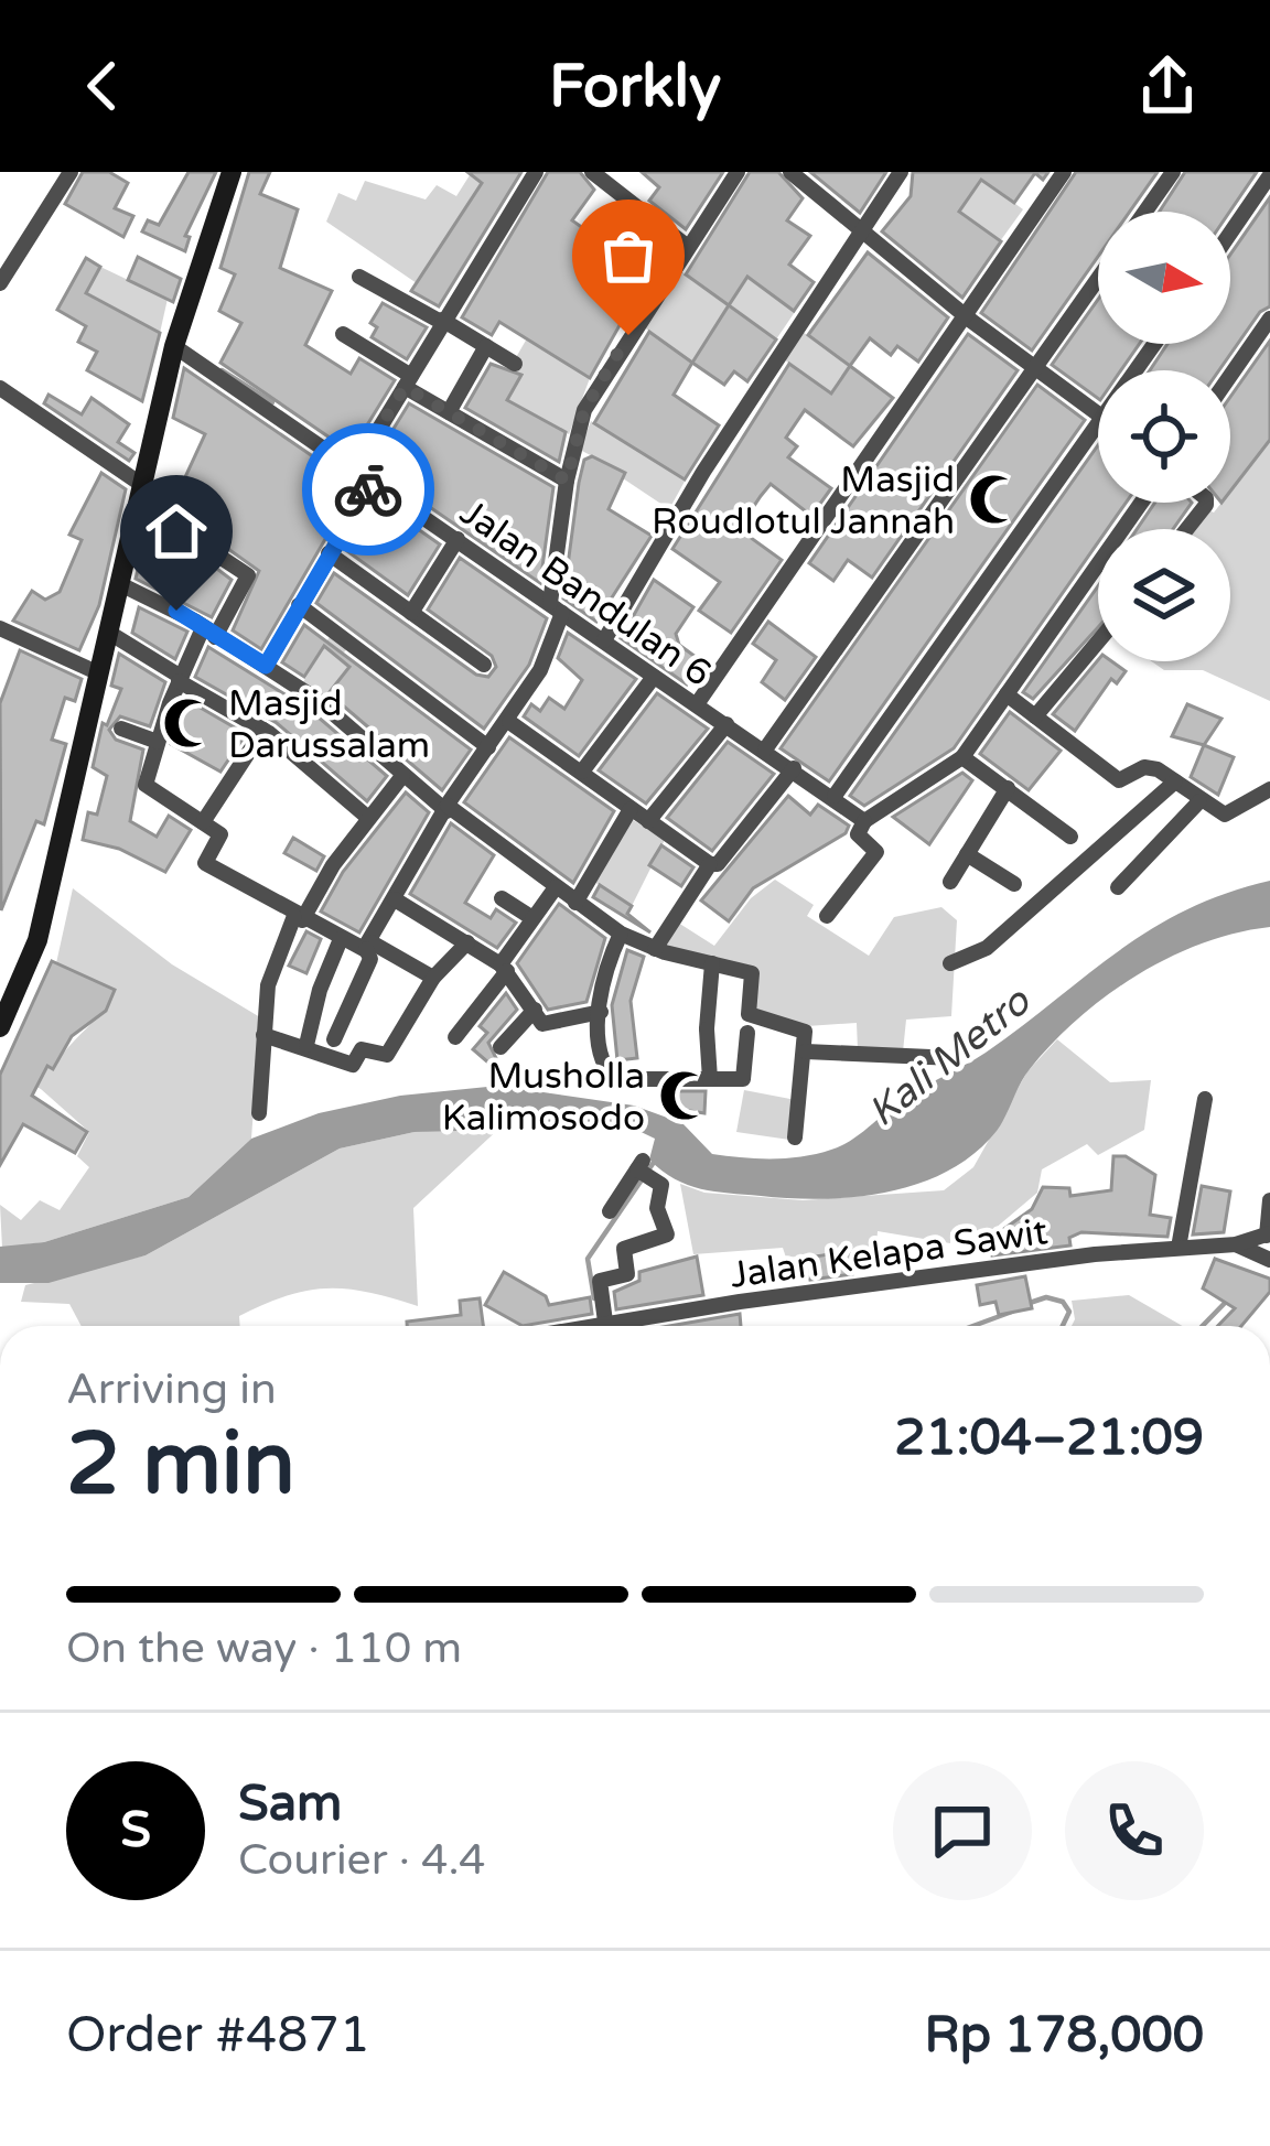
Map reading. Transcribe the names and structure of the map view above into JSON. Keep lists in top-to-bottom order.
{
  "streets": {
    "street": ["Jalan Bandulan 6", "Jalan Kelapa Sawit"]
  },
  "water": ["Kali Metro"],
  "places": {
    "mosque": ["Masjid Roudlotul Jannah", "Masjid Darussalam", "Musholla Kalimosodo"]
  },
  "north": "right",
  "page": {
    "header": "Forkly",
    "heading": ["2 min", "Arriving in", "21:04–21:09"],
    "panel": [
      "Sam",
      "Courier · 4.4",
      "Order #4871",
      "Rp 178,000"
    ],
    "bar": "On the way · 110 m",
    "round": "S"
  }
}
